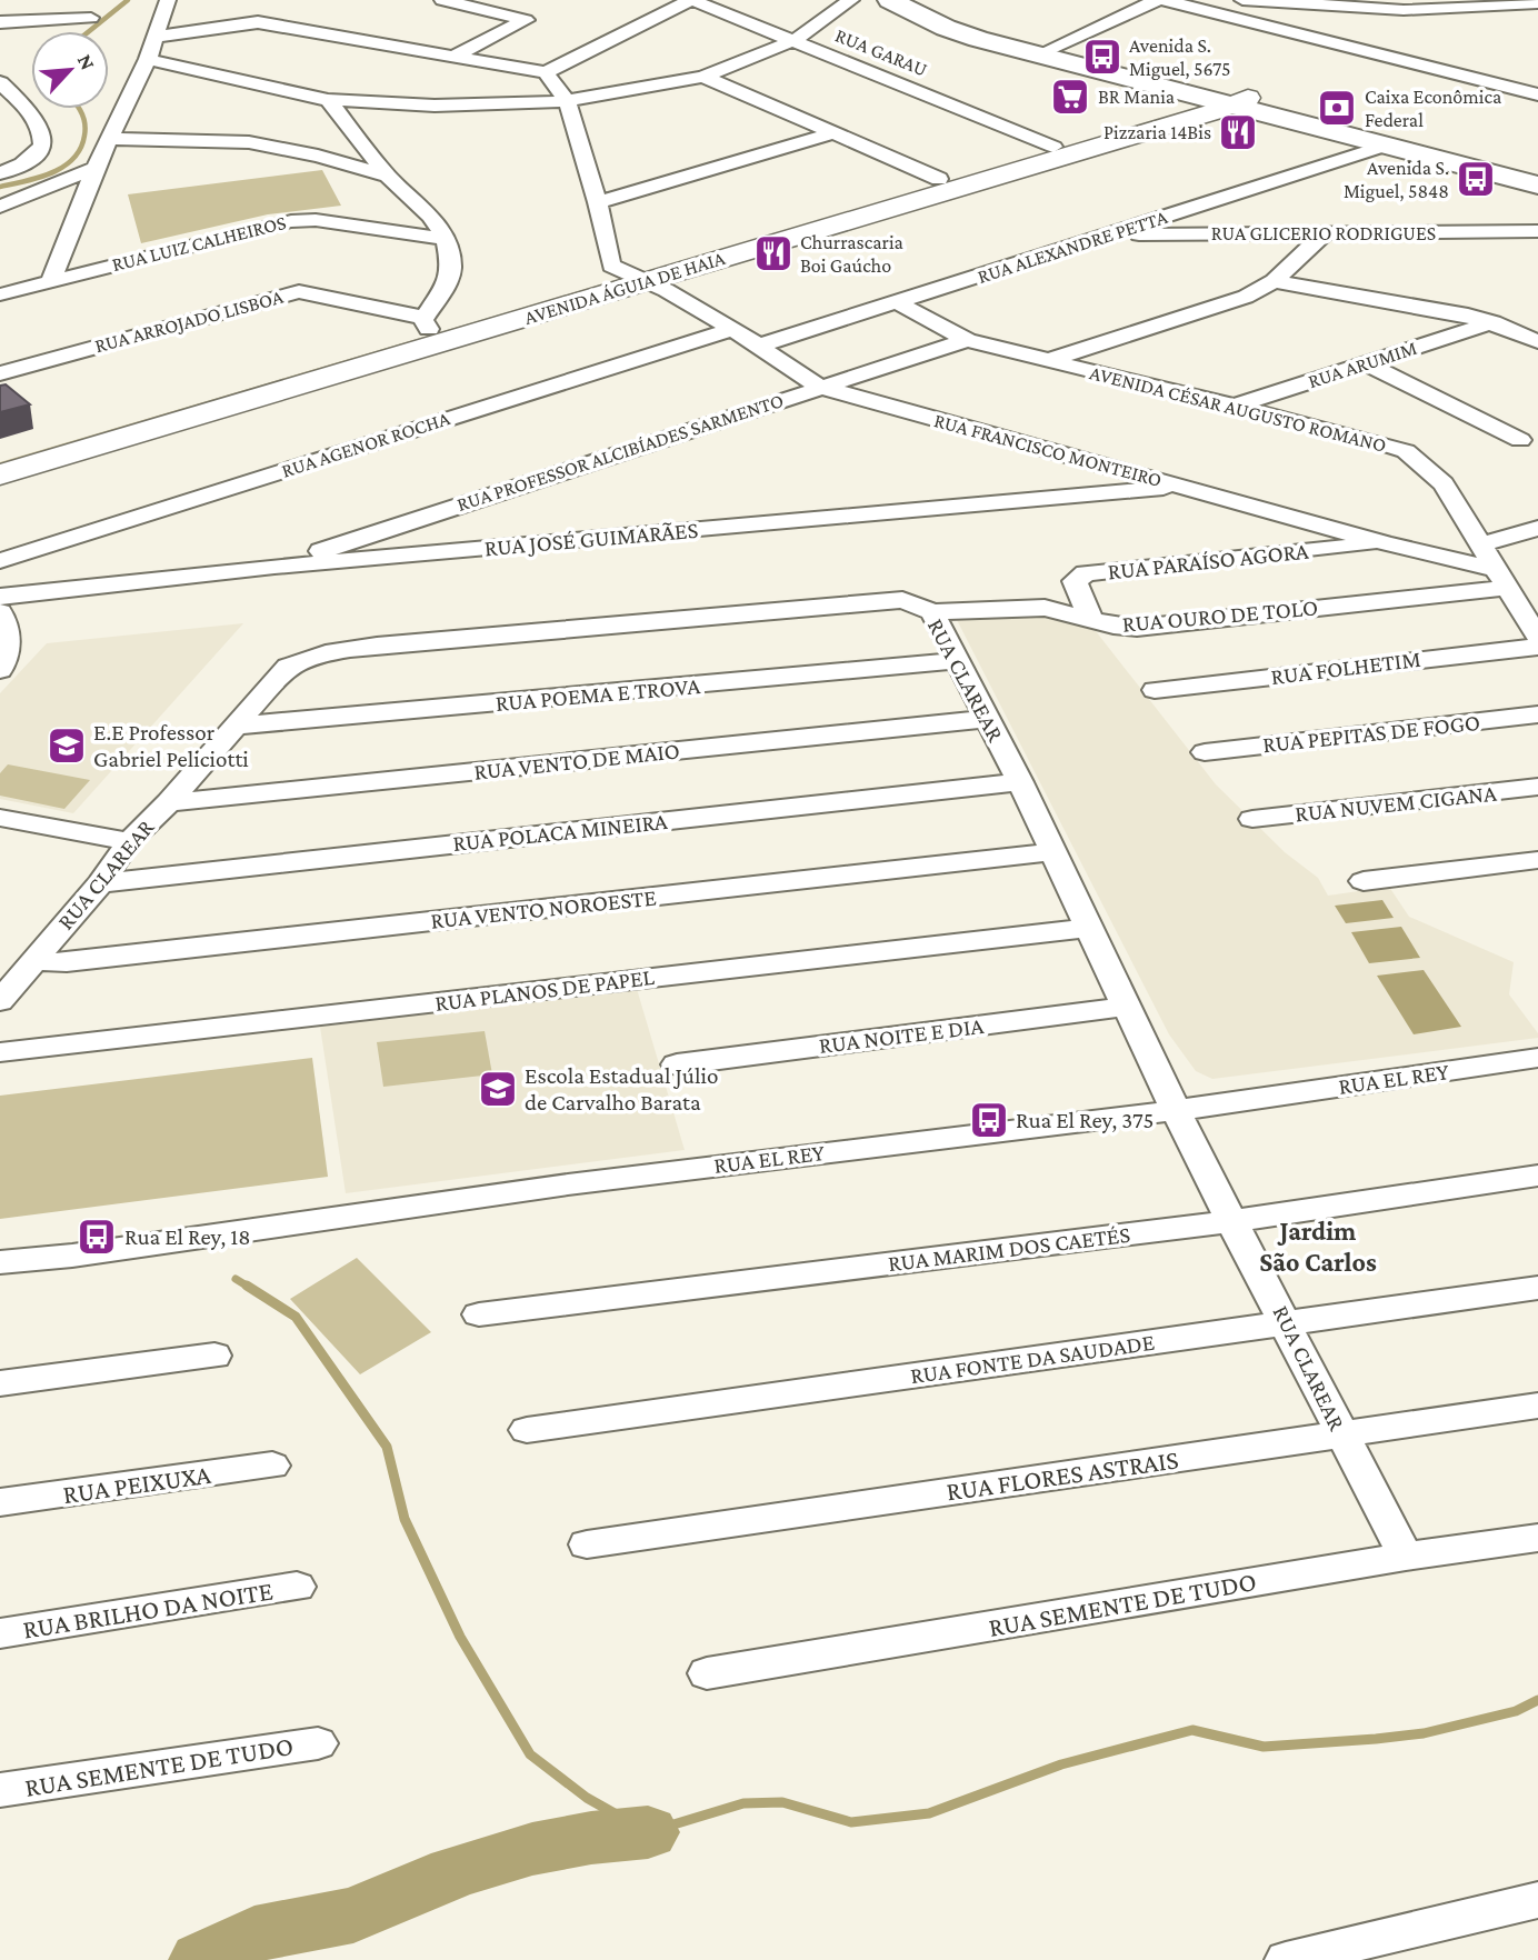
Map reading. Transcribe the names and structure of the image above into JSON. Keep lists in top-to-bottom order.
{
  "streets": {
    "main road": ["AVENIDA ÁGUIA DE HAIA"],
    "street": [
      "RUA GARAU",
      "RUA GLICERIO RODRIGUES",
      "RUA LUIZ CALHEIROS",
      "RUA ALEXANDRE PETTA",
      "RUA ARROJADO LISBOA",
      "RUA ARUMIM",
      "AVENIDA CÉSAR AUGUSTO ROMANO",
      "RUA AGENOR ROCHA",
      "RUA FRANCISCO MONTEIRO",
      "RUA PROFESSOR ALCIBÍADES SARMENTO",
      "RUA JOSÉ GUIMARÃES",
      "RUA PARAÍSO AGORA",
      "RUA OURO DE TOLO",
      "RUA FOLHETIM",
      "RUA CLAREAR",
      "RUA POEMA E TROVA",
      "RUA PEPITAS DE FOGO",
      "RUA VENTO DE MAIO",
      "RUA NUVEM CIGANA",
      "RUA POLACA MINEIRA",
      "RUA VENTO NOROESTE",
      "RUA PLANOS DE PAPEL",
      "RUA NOITE E DIA",
      "RUA EL REY",
      "RUA MARIM DOS CAETÉS",
      "RUA FONTE DA SAUDADE",
      "RUA FLORES ASTRAIS",
      "RUA PEIXUXA",
      "RUA SEMENTE DE TUDO",
      "RUA BRILHO DA NOITE"
    ]
  },
  "crossings": [
    ["RUA GARAU", "AVENIDA ÁGUIA DE HAIA"],
    ["RUA GLICERIO RODRIGUES", "RUA ALEXANDRE PETTA"],
    ["RUA ALEXANDRE PETTA", "AVENIDA CÉSAR AUGUSTO ROMANO"],
    ["RUA ALEXANDRE PETTA", "RUA FRANCISCO MONTEIRO"],
    ["AVENIDA ÁGUIA DE HAIA", "RUA ARROJADO LISBOA"],
    ["AVENIDA ÁGUIA DE HAIA", "RUA FRANCISCO MONTEIRO"],
    ["RUA ARUMIM", "AVENIDA CÉSAR AUGUSTO ROMANO"],
    ["AVENIDA CÉSAR AUGUSTO ROMANO", "RUA FRANCISCO MONTEIRO"],
    ["AVENIDA CÉSAR AUGUSTO ROMANO", "RUA PROFESSOR ALCIBÍADES SARMENTO"],
    ["AVENIDA CÉSAR AUGUSTO ROMANO", "RUA OURO DE TOLO"],
    ["RUA AGENOR ROCHA", "RUA FRANCISCO MONTEIRO"],
    ["RUA FRANCISCO MONTEIRO", "RUA PROFESSOR ALCIBÍADES SARMENTO"],
    ["RUA FRANCISCO MONTEIRO", "RUA JOSÉ GUIMARÃES"],
    ["RUA FRANCISCO MONTEIRO", "RUA PARAÍSO AGORA"],
    ["RUA FRANCISCO MONTEIRO", "RUA OURO DE TOLO"],
    ["RUA PROFESSOR ALCIBÍADES SARMENTO", "RUA JOSÉ GUIMARÃES"],
    ["RUA PARAÍSO AGORA", "RUA OURO DE TOLO"],
    ["RUA OURO DE TOLO", "RUA CLAREAR"],
    ["RUA CLAREAR", "RUA POEMA E TROVA"],
    ["RUA CLAREAR", "RUA VENTO DE MAIO"],
    ["RUA CLAREAR", "RUA POLACA MINEIRA"],
    ["RUA CLAREAR", "RUA VENTO NOROESTE"],
    ["RUA CLAREAR", "RUA PLANOS DE PAPEL"],
    ["RUA CLAREAR", "RUA NOITE E DIA"],
    ["RUA CLAREAR", "RUA EL REY"],
    ["RUA CLAREAR", "RUA MARIM DOS CAETÉS"],
    ["RUA CLAREAR", "RUA FONTE DA SAUDADE"],
    ["RUA CLAREAR", "RUA FLORES ASTRAIS"],
    ["RUA CLAREAR", "RUA SEMENTE DE TUDO"]
  ],
  "districts": ["Jardim São Carlos"],
  "places": {
    "bus stop": [
      "Avenida S. Miguel, 5675",
      "Avenida S. Miguel, 5848",
      "Rua El Rey, 375",
      "Rua El Rey, 18"
    ],
    "supermarket": ["BR Mania"],
    "bank": ["Caixa Econômica Federal"],
    "restaurant": ["Pizzaria 14Bis", "Churrascaria Boi Gaúcho"],
    "school or university": ["E.E Professor Gabriel Peliciotti", "Escola Estadual Júlio de Carvalho Barata"]
  },
  "north": "top right"
}
